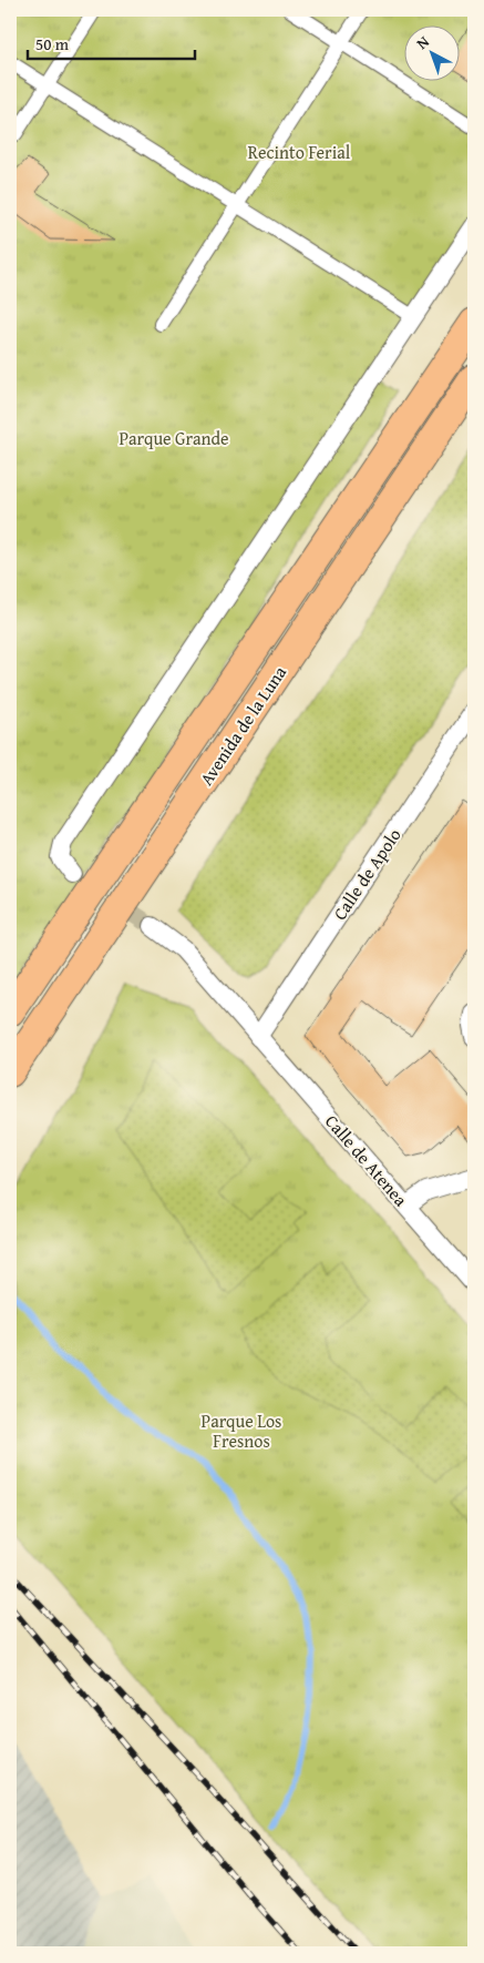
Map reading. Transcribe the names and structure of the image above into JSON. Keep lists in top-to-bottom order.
{
  "streets": {
    "main road": ["Avenida de la Luna"],
    "street": ["Calle de Apolo", "Calle de Atenea"]
  },
  "crossings": [
    ["Calle de Apolo", "Calle de Atenea"]
  ],
  "parks": ["Recinto Ferial", "Parque Grande", "Parque Los Fresnos"],
  "scale_bar": "50 m",
  "north": "top left"
}
